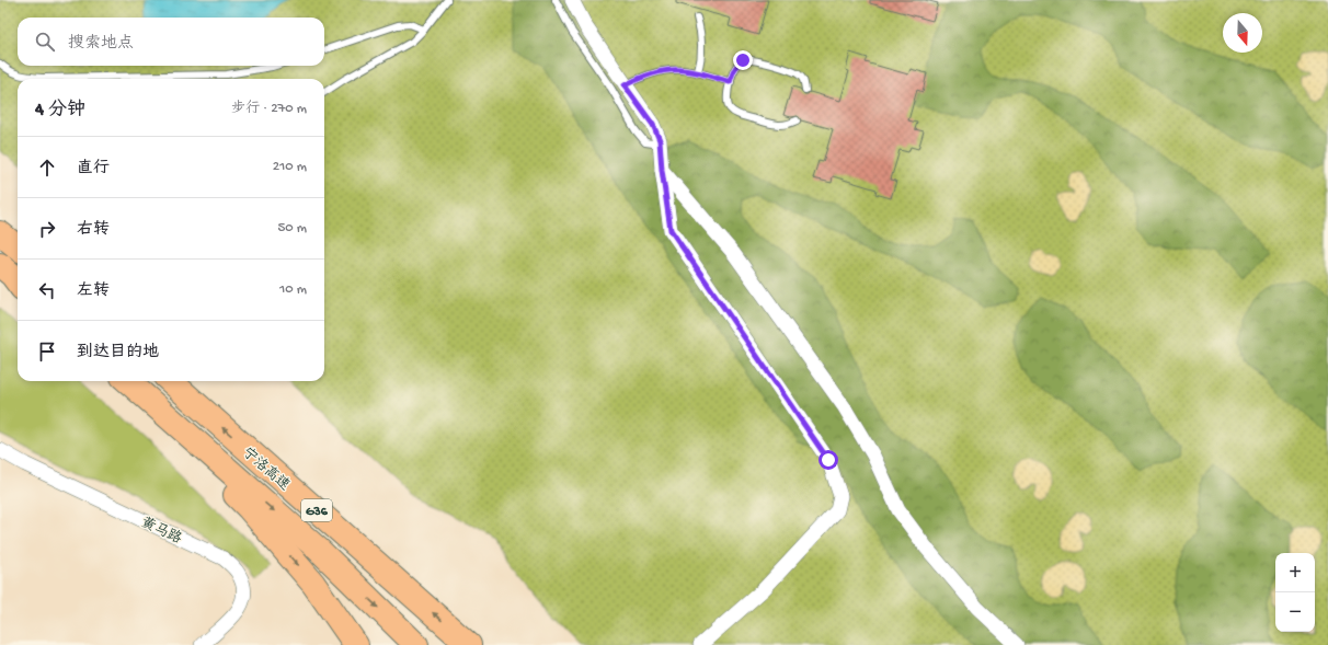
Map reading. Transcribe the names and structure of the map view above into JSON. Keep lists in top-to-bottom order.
{
  "streets": {
    "highway": ["宁洛高速", "G36"],
    "street": ["黄马路"]
  },
  "north": "bottom",
  "page": {
    "search": "搜索地点",
    "heading": ["4 分钟", "步行 · 270 m"],
    "list": [
      ["直行", "210 m"],
      ["右转", "50 m"],
      ["左转", "10 m"],
      "到达目的地"
    ],
    "map_buttons": ["+", "−"]
  }
}
